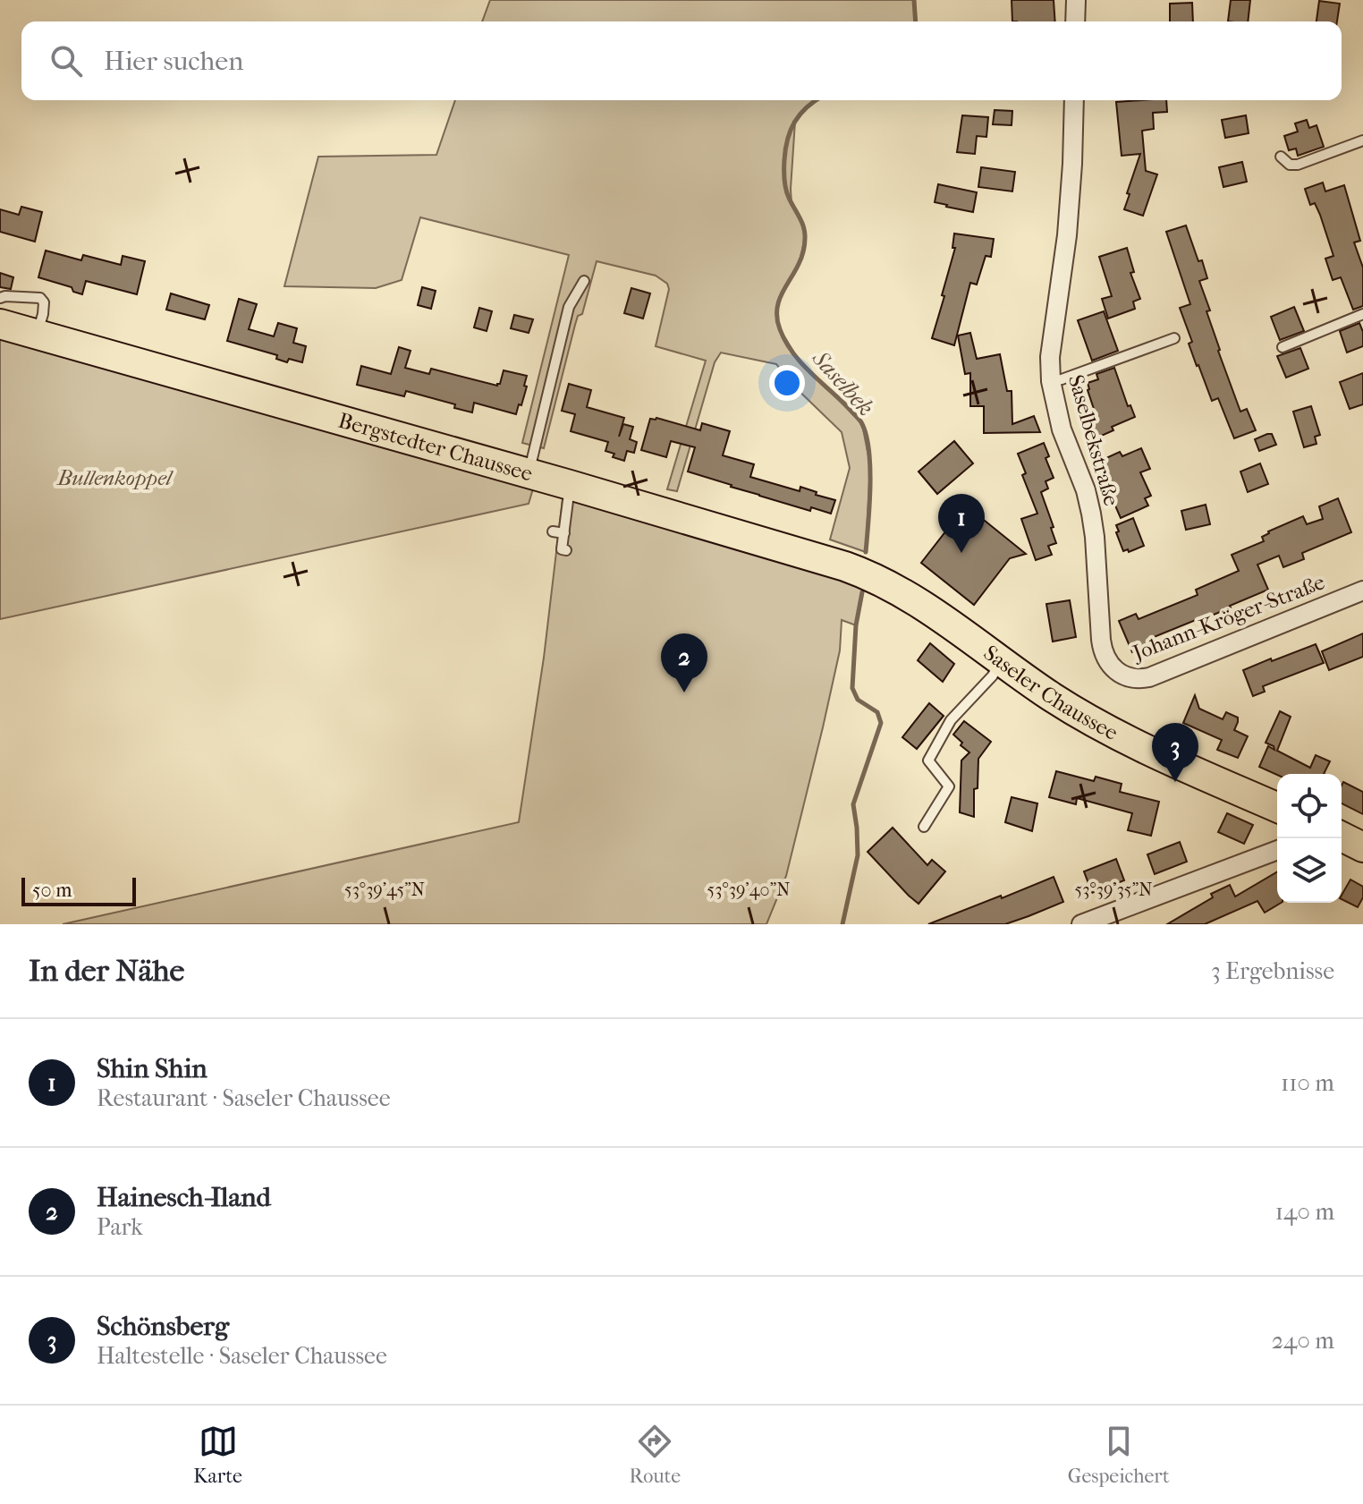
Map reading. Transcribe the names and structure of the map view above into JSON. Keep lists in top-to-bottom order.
{
  "streets": {
    "main road": ["Bergstedter Chaussee", "Saseler Chaussee"],
    "street": ["Saselbekstraße", "Johann-Kröger-Straße"]
  },
  "crossings": [
    ["Saselbekstraße", "Johann-Kröger-Straße"],
    ["Bergstedter Chaussee", "Saseler Chaussee"]
  ],
  "water": ["Saselbek"],
  "parks": ["Bullenkoppel"],
  "scale_bar": "50 m",
  "page": {
    "search": "Hier suchen",
    "pins": ["1", "2", "3"],
    "scale": "50 m",
    "heading": ["In der Nähe", "3 Ergebnisse"],
    "list": [
      {
        "mark": "1",
        "name": "Shin Shin",
        "note": "Restaurant · Saseler Chaussee",
        "value": "110 m"
      },
      {
        "mark": "2",
        "name": "Hainesch-Iland",
        "note": "Park",
        "value": "140 m"
      },
      {
        "mark": "3",
        "name": "Schönsberg",
        "note": "Haltestelle · Saseler Chaussee",
        "value": "240 m"
      }
    ],
    "nav": ["Karte", "Route", "Gespeichert"]
  },
  "coordinates": ["53°39'45\"N", "53°39'40\"N", "53°39'35\"N"]
}
